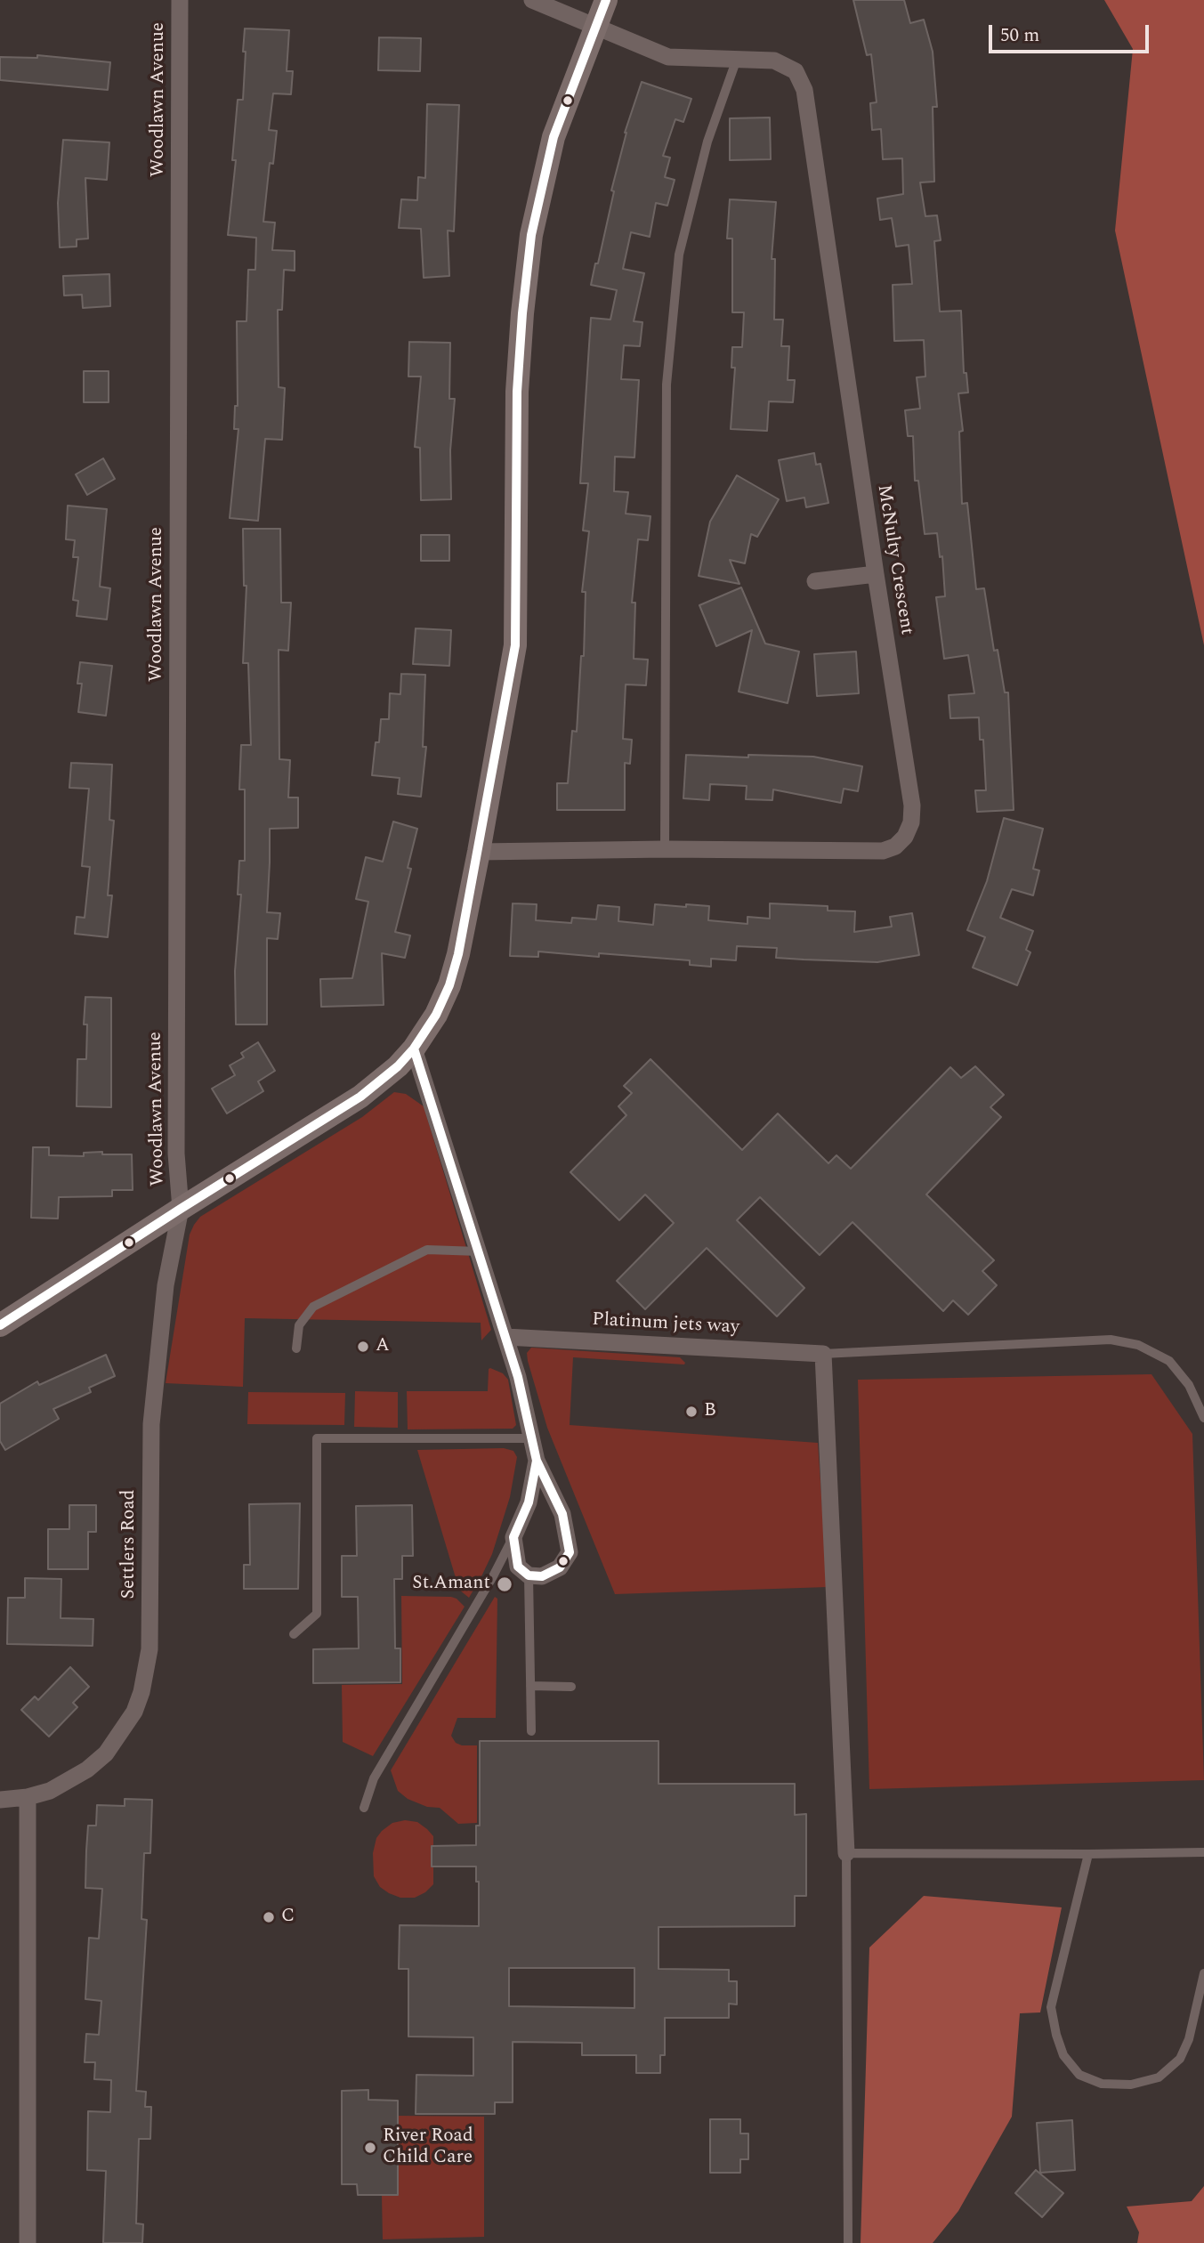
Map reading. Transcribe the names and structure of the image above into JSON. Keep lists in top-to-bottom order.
{
  "streets": {
    "street": [
      "Woodlawn Avenue",
      "McNulty Crescent",
      "Platinum jets way",
      "Settlers Road"
    ]
  },
  "crossings": [
    ["Woodlawn Avenue", "Settlers Road"]
  ],
  "places": [
    "A",
    "B",
    "St.Amant",
    "C",
    "River Road Child Care"
  ],
  "scale_bar": "50 m"
}
